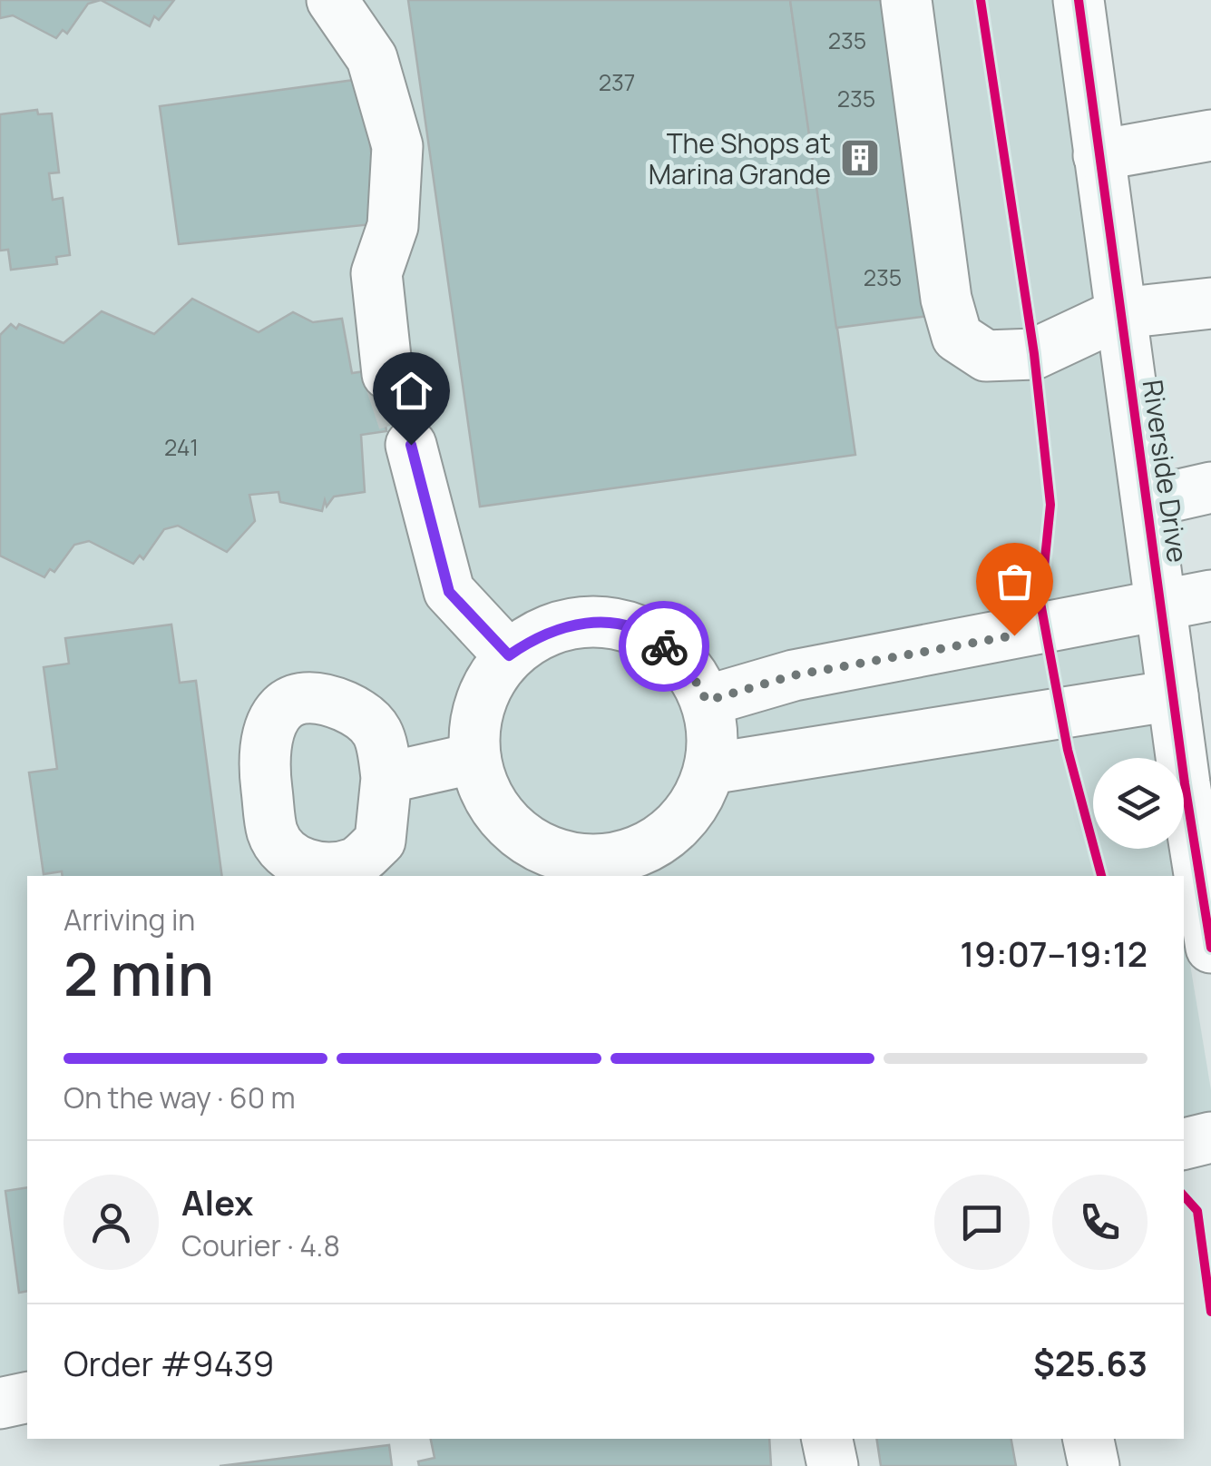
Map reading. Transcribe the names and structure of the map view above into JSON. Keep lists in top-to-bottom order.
{
  "streets": {
    "street": ["Riverside Drive"]
  },
  "places": {
    "building": ["The Shops at Marina Grande"]
  },
  "house_numbers": [
    "235",
    "237",
    "235",
    "235",
    "241"
  ],
  "page": {
    "heading": ["2 min", "Arriving in", "19:07–19:12"],
    "panel": [
      "Alex",
      "Courier · 4.8",
      "Order #9439",
      "$25.63"
    ],
    "bar": "On the way · 60 m"
  }
}
